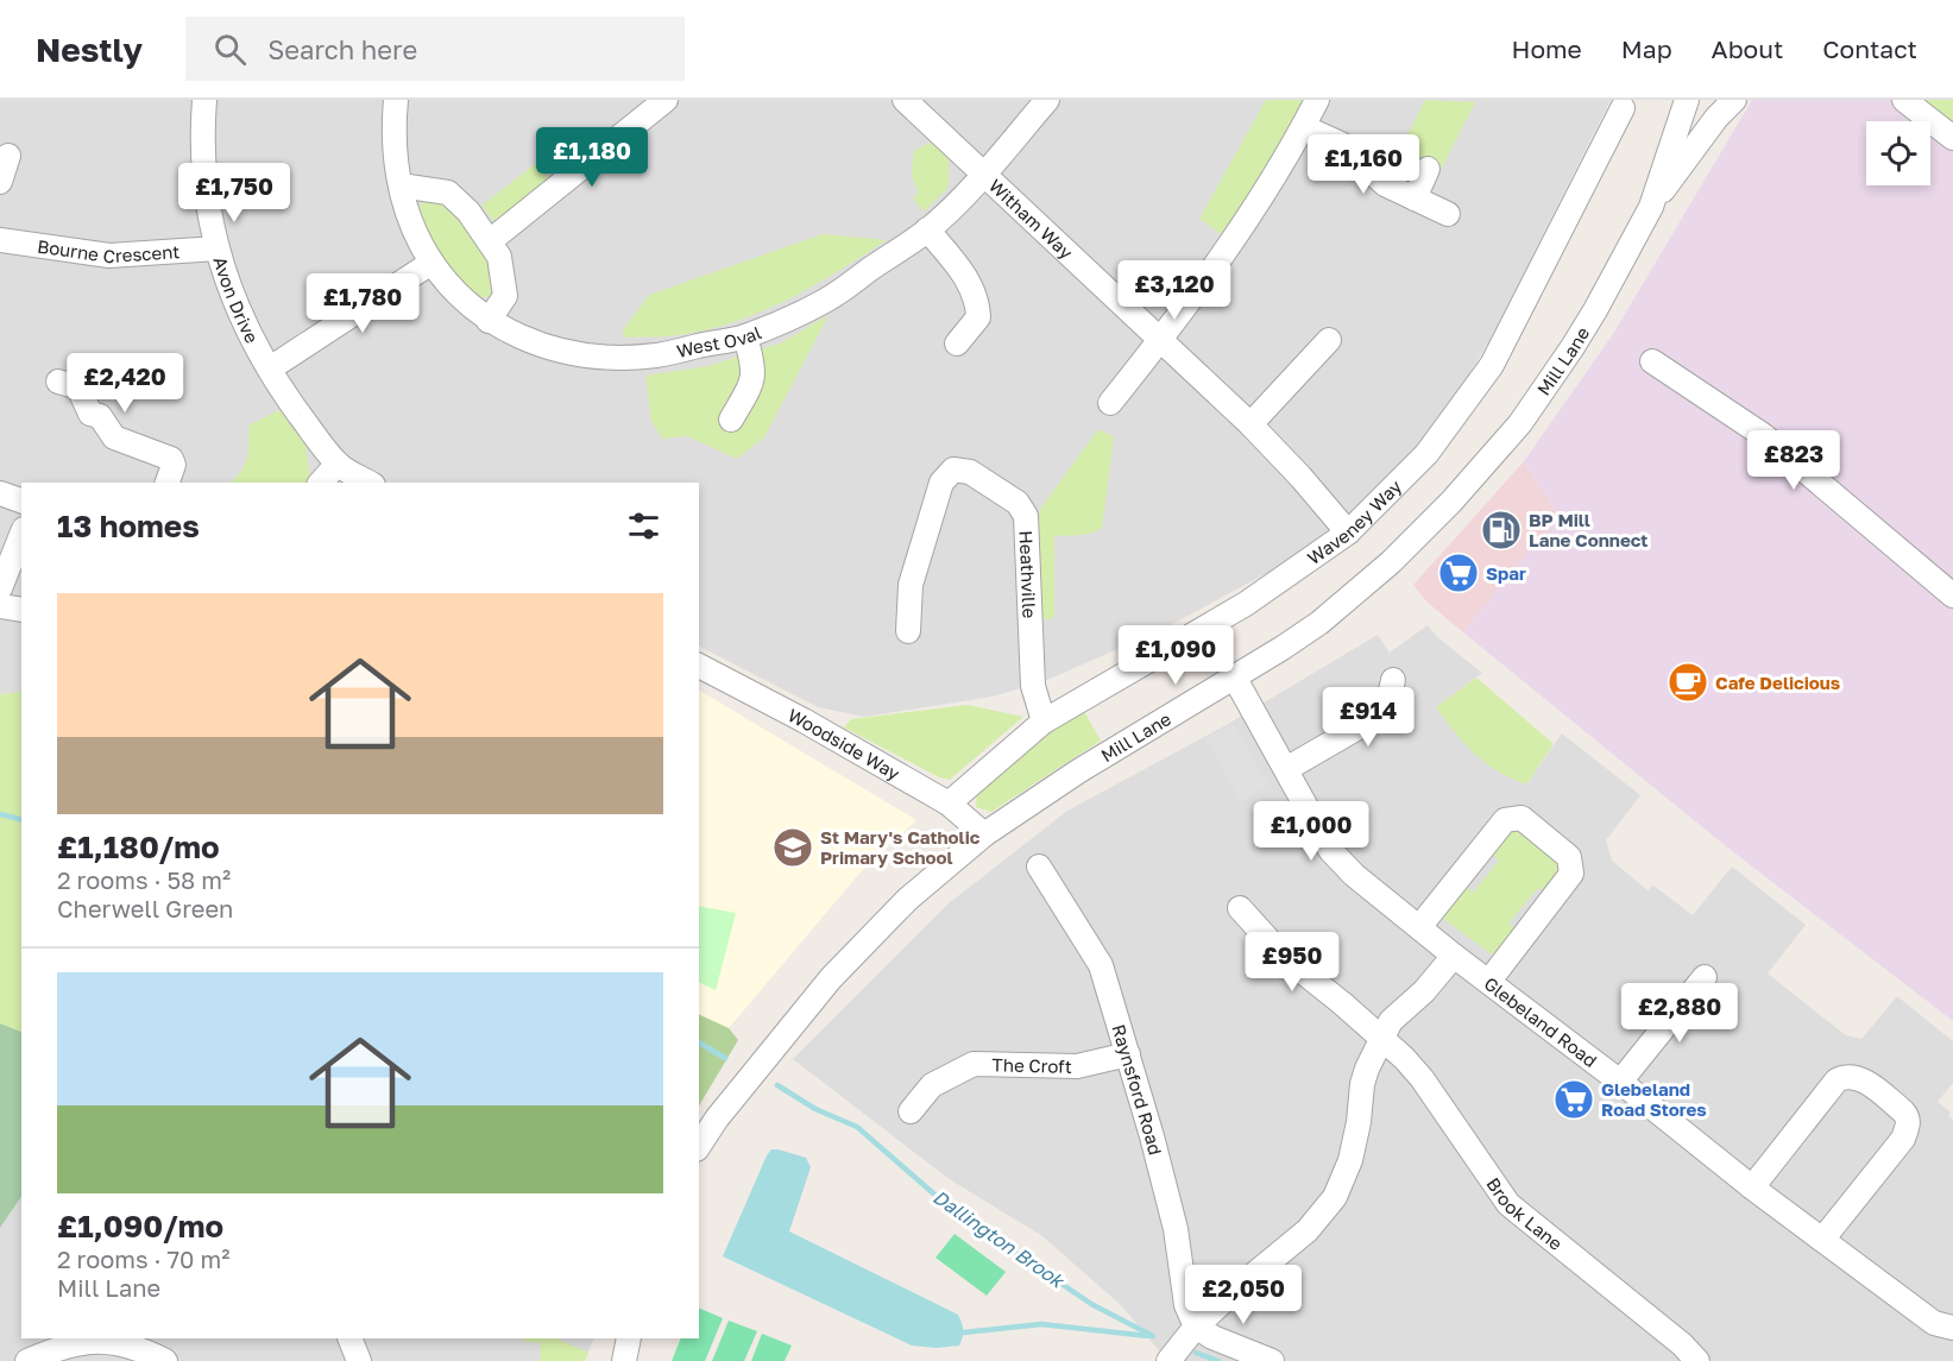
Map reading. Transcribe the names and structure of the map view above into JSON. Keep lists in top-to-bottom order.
{
  "streets": {
    "street": [
      "Witham Way",
      "Bourne Crescent",
      "Avon Drive",
      "West Oval",
      "Mill Lane",
      "Waveney Way",
      "Heathville",
      "Woodside Way",
      "Glebeland Road",
      "The Croft",
      "Raynsford Road",
      "Brook Lane"
    ]
  },
  "crossings": [
    ["Witham Way", "West Oval"],
    ["Witham Way", "Waveney Way"],
    ["Bourne Crescent", "Avon Drive"],
    ["Mill Lane", "Woodside Way"],
    ["Mill Lane", "Glebeland Road"],
    ["Waveney Way", "Heathville"],
    ["Waveney Way", "Woodside Way"],
    ["The Croft", "Raynsford Road"]
  ],
  "water": ["Dallington Brook"],
  "places": {
    "fuel station": ["BP Mill Lane Connect"],
    "supermarket": ["Spar", "Glebeland Road Stores"],
    "cafe": ["Cafe Delicious"],
    "school or university": ["St Mary's Catholic Primary School"]
  },
  "page": {
    "header": "Nestly",
    "search": "Search here",
    "nav": [
      "Home",
      "Map",
      "About",
      "Contact"
    ],
    "price": [
      "£1,180",
      "£1,160",
      "£1,750",
      "£3,120",
      "£1,780",
      "£2,420",
      "£823",
      "£1,090",
      "£914",
      "£1,000",
      "£950",
      "£2,880",
      "£2,050"
    ],
    "heading": "13 homes",
    "list": [
      {
        "name": "£1,180/mo",
        "note": "2 rooms · 58 m² · Cherwell Green"
      },
      {
        "name": "£1,090/mo",
        "note": "2 rooms · 70 m² · Mill Lane"
      }
    ]
  }
}
